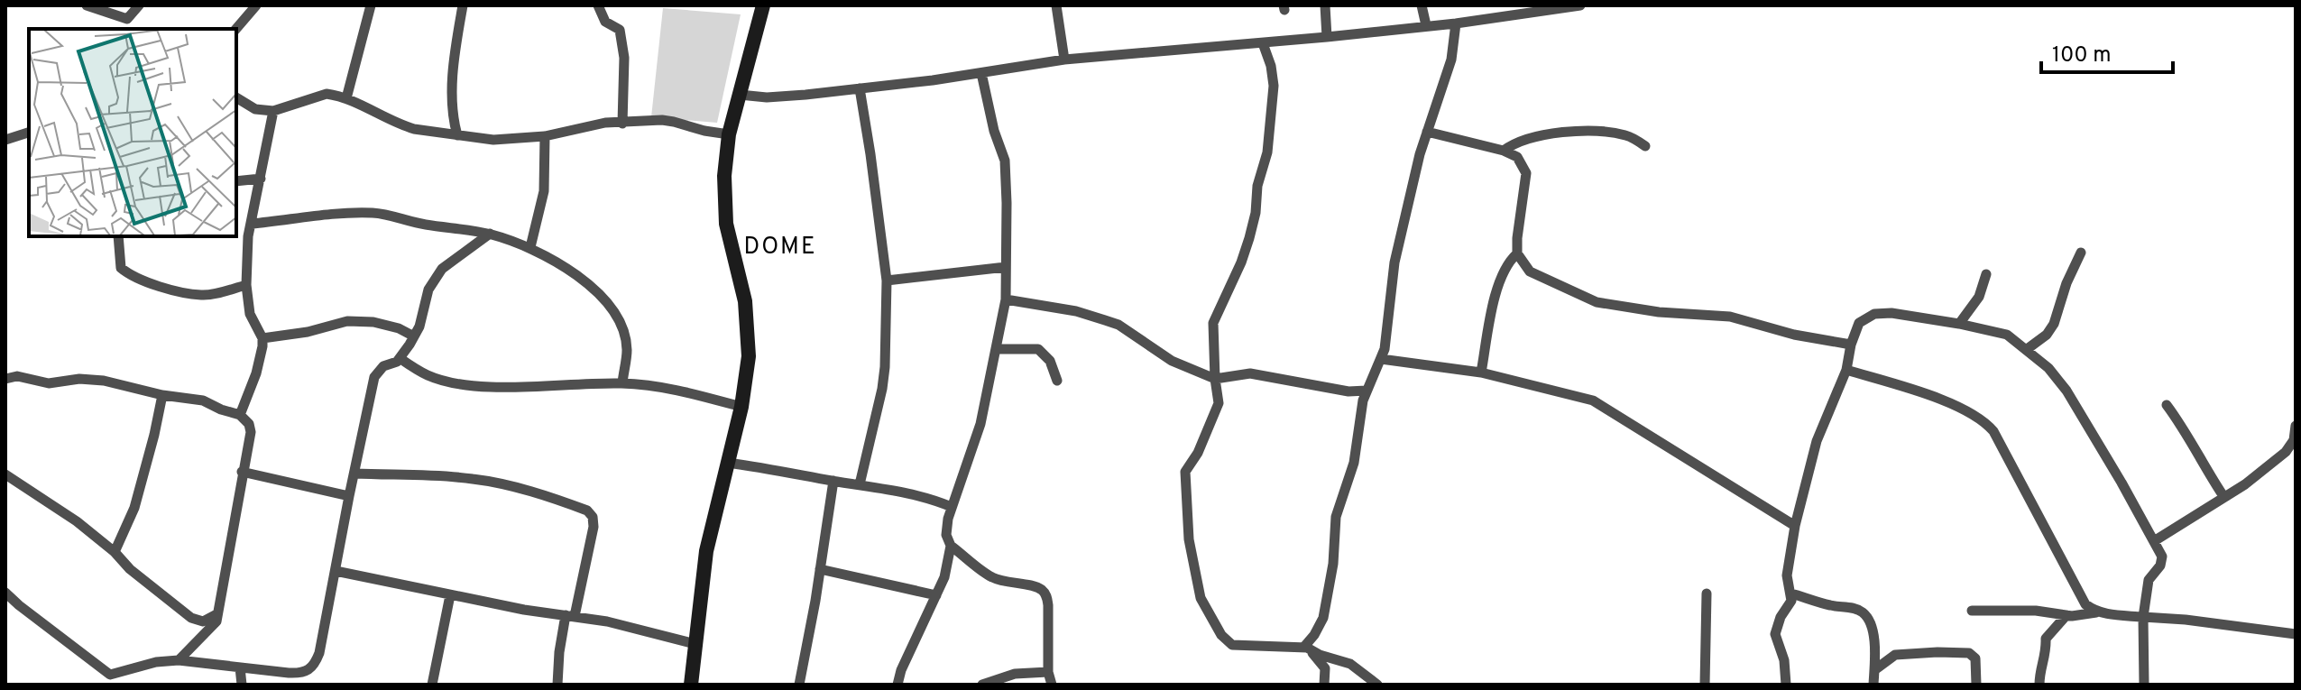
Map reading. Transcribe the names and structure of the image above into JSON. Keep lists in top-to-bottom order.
{
  "districts": ["DOME"],
  "scale_bar": "100 m"
}
